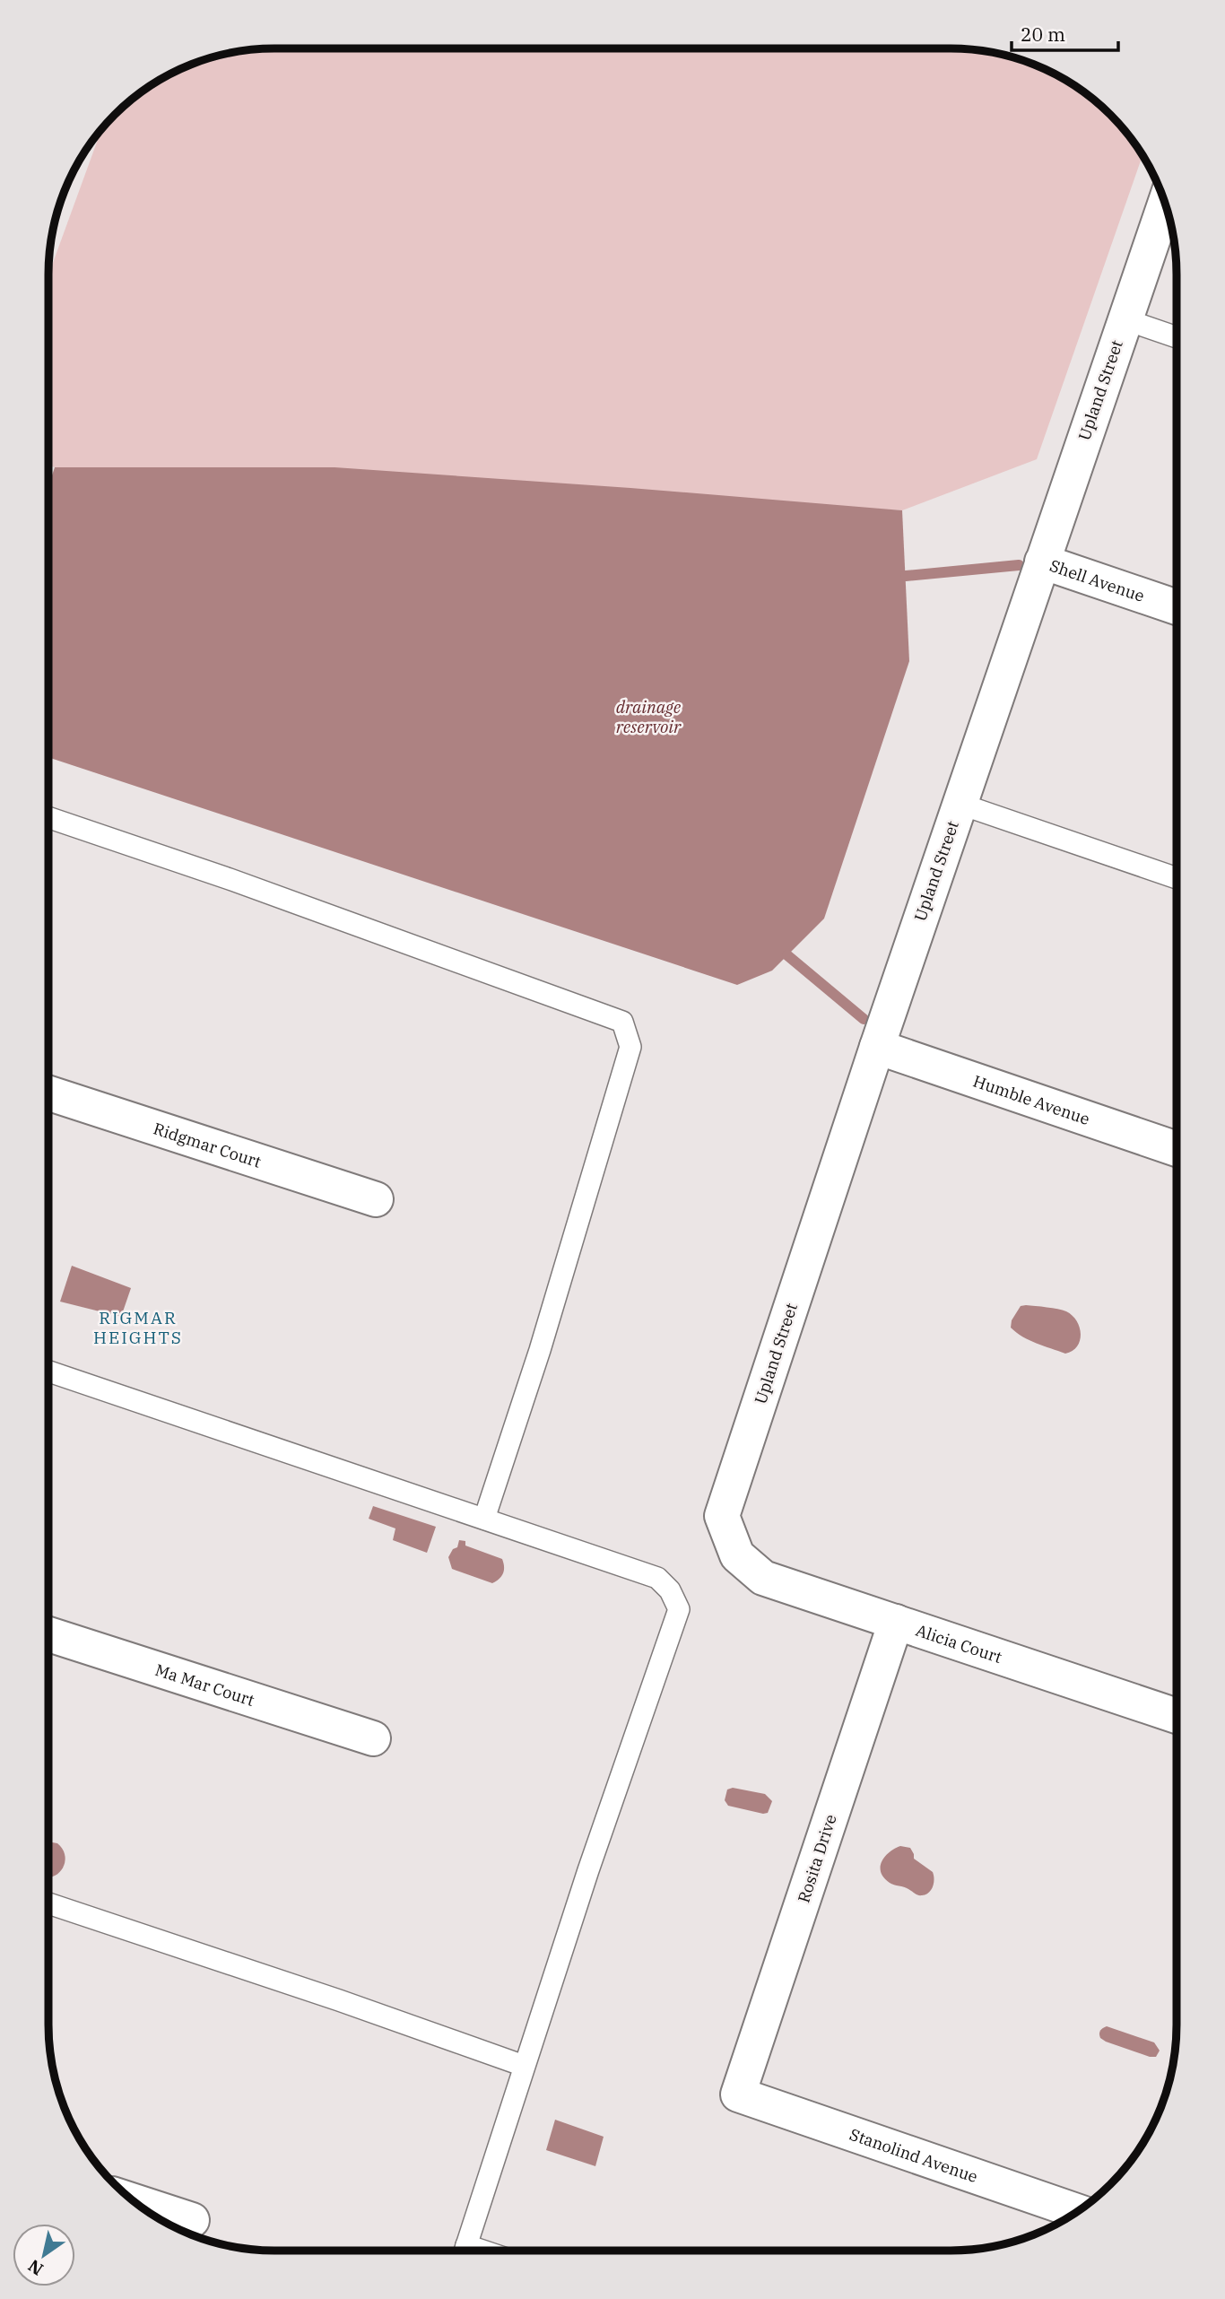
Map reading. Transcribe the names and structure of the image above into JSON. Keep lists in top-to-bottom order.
{
  "streets": {
    "street": [
      "Upland Street",
      "Shell Avenue",
      "Humble Avenue",
      "Ridgmar Court",
      "Alicia Court",
      "Ma Mar Court",
      "Rosita Drive",
      "Stanolind Avenue"
    ]
  },
  "crossings": [
    ["Upland Street", "Shell Avenue"],
    ["Upland Street", "Humble Avenue"],
    ["Upland Street", "Alicia Court"],
    ["Alicia Court", "Rosita Drive"],
    ["Rosita Drive", "Stanolind Avenue"]
  ],
  "districts": ["RIGMAR HEIGHTS"],
  "water": ["drainage reservoir"],
  "scale_bar": "20 m",
  "north": "bottom left"
}
